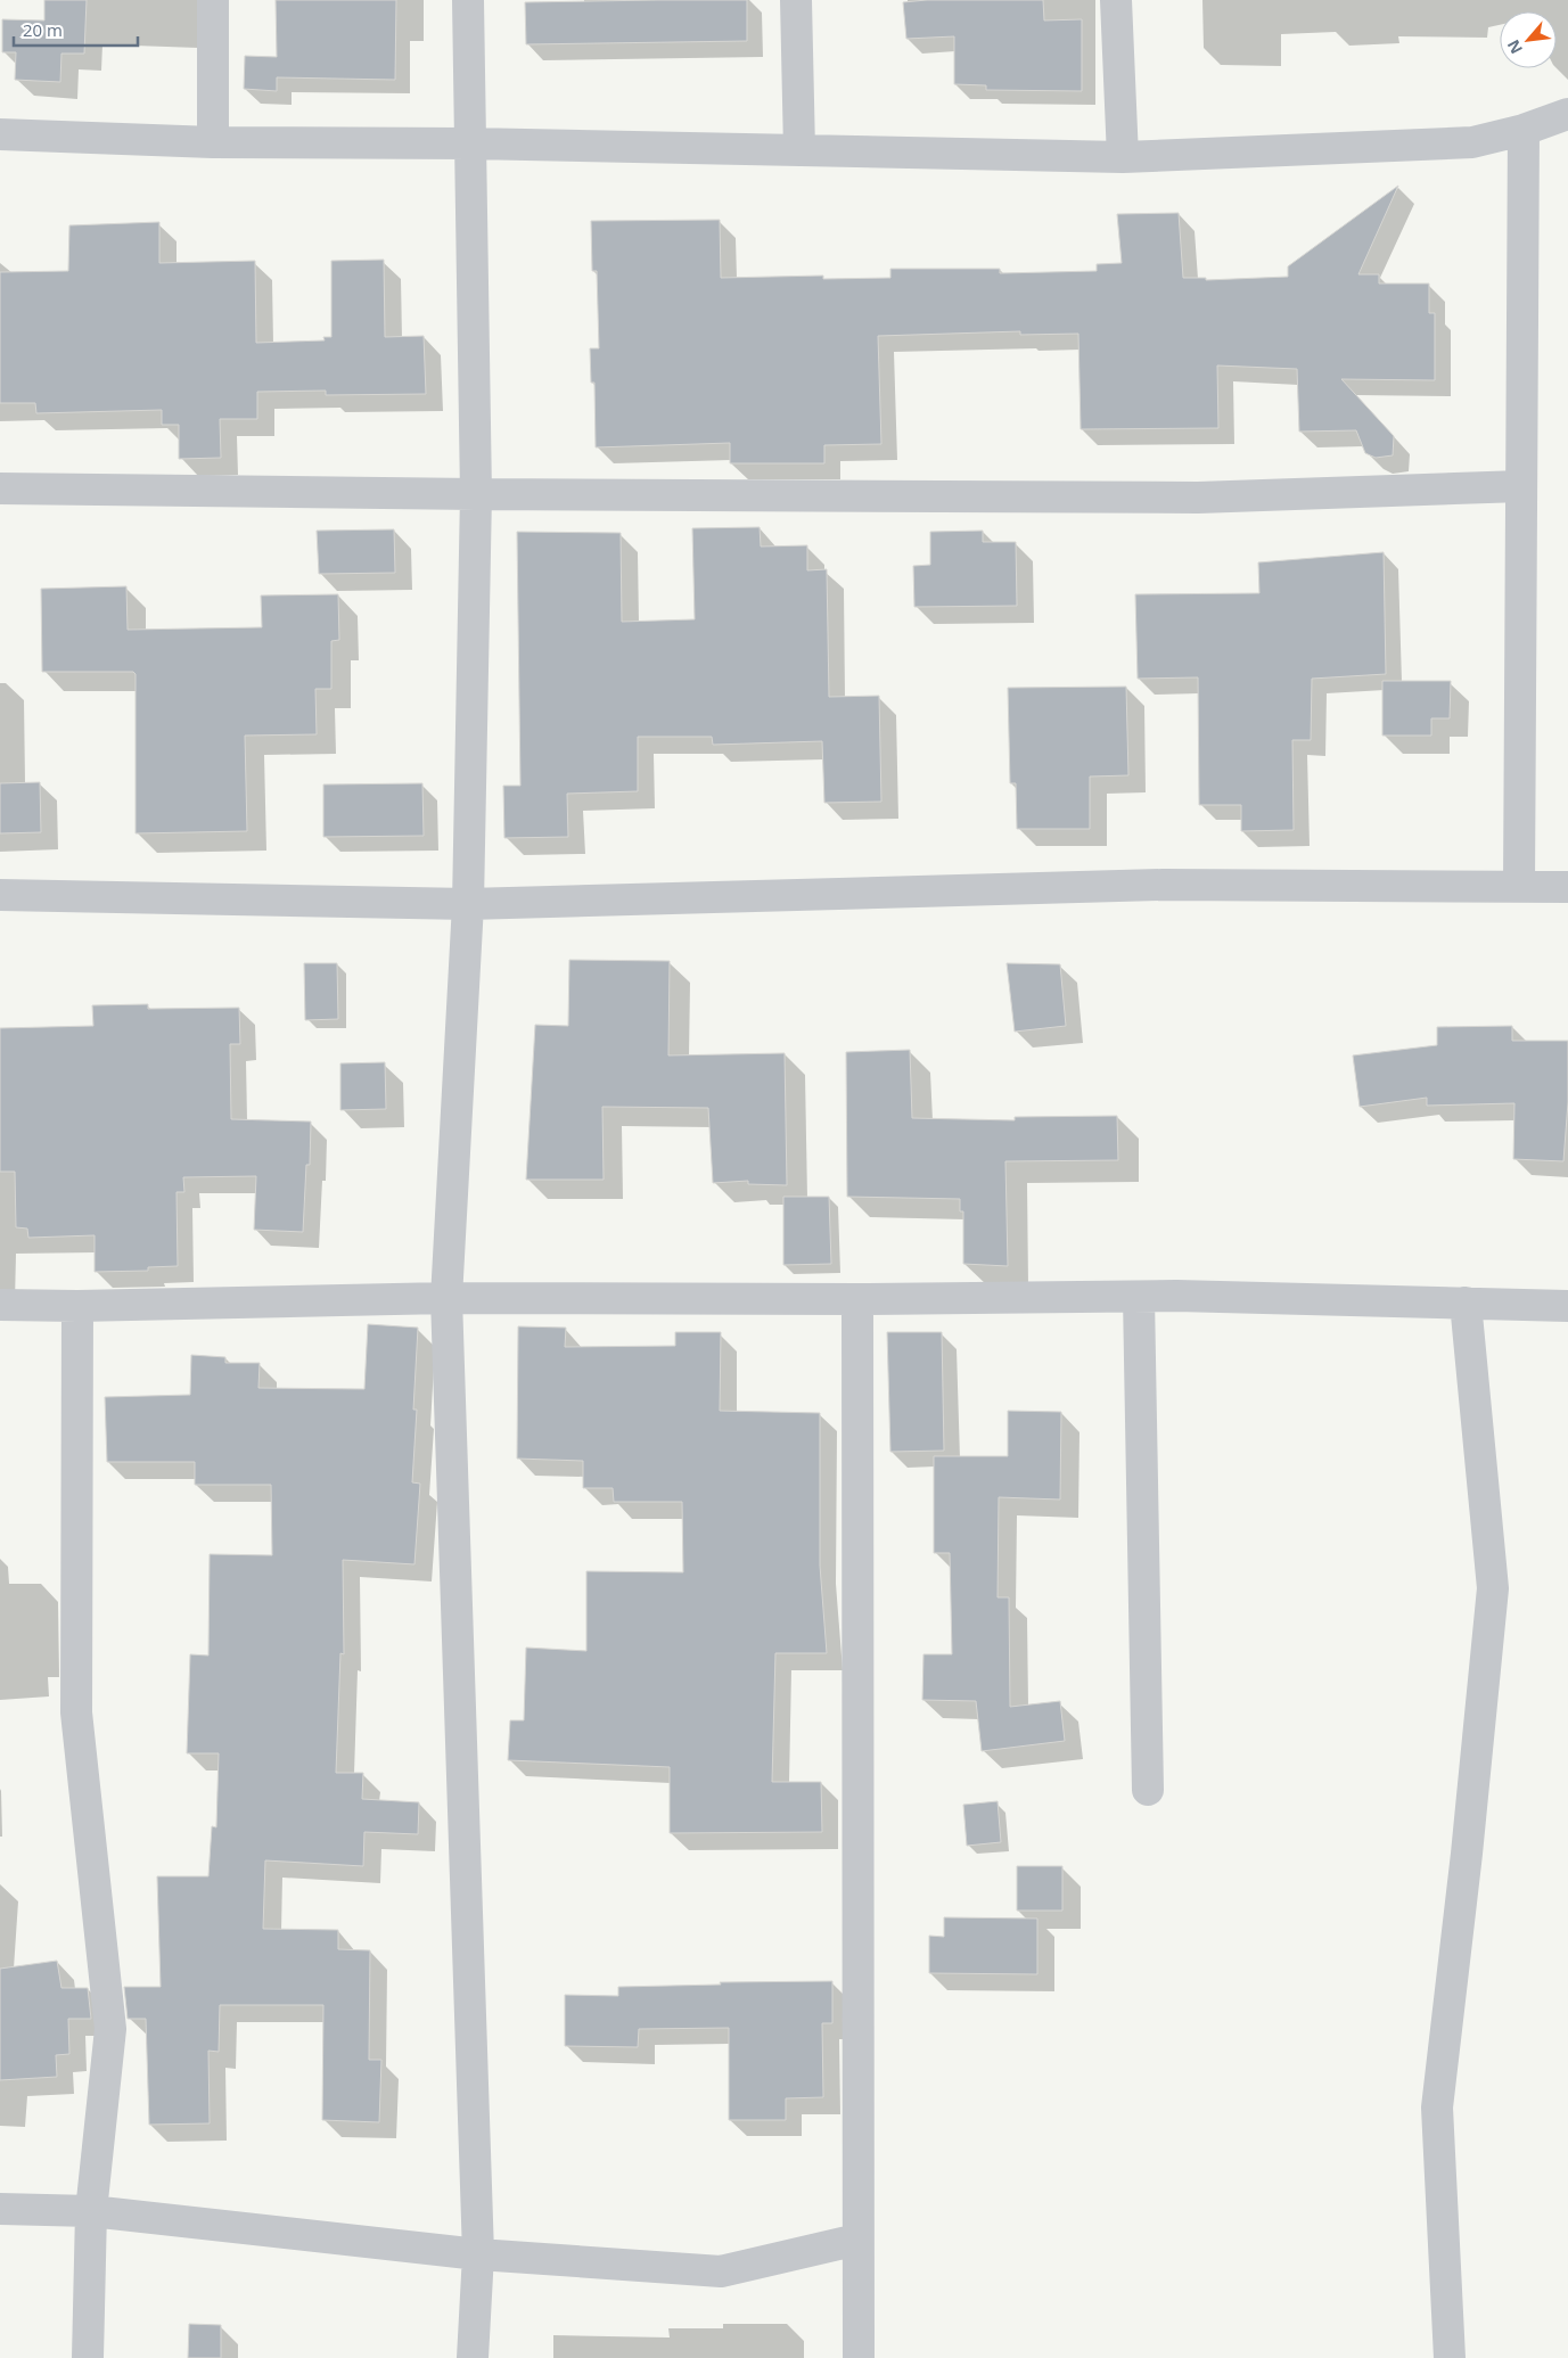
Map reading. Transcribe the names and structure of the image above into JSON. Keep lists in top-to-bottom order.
{
  "scale_bar": "20 m",
  "north": "bottom left"
}
